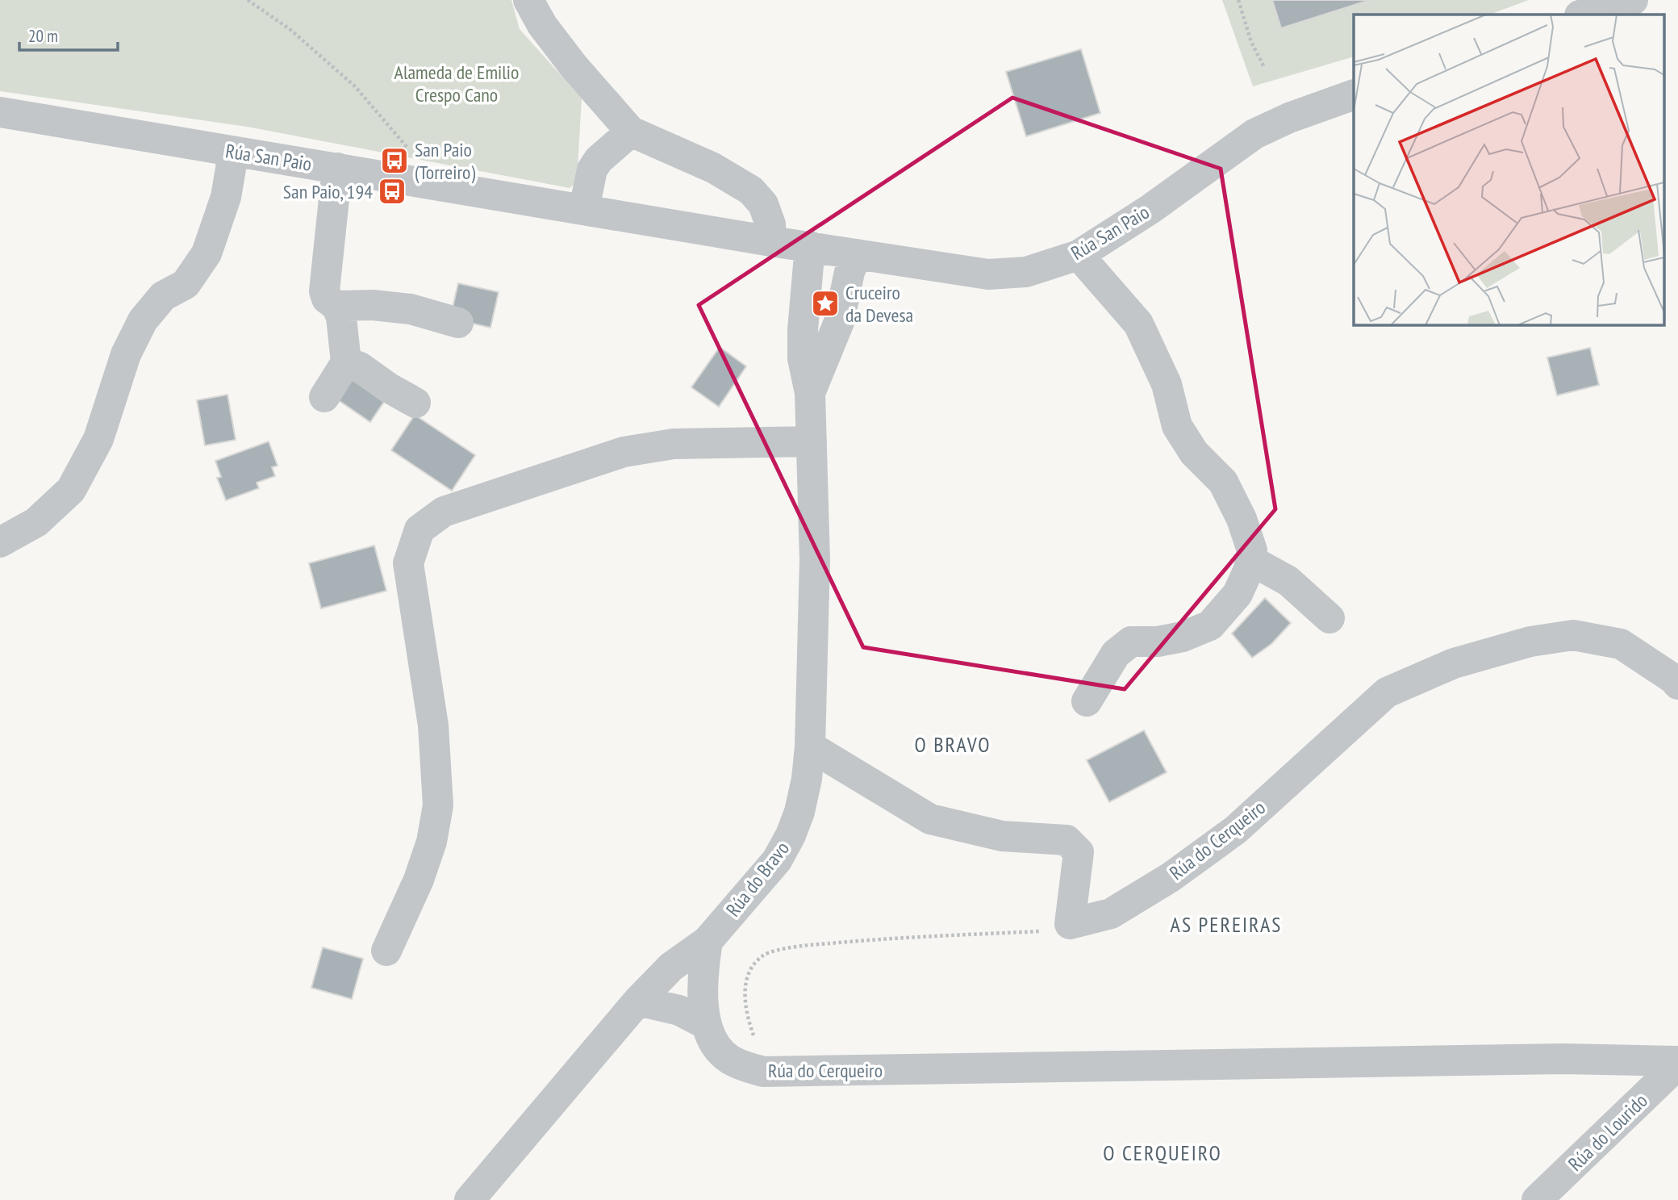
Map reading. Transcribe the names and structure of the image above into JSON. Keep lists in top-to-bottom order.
{
  "streets": {
    "street": [
      "Rúa San Paio",
      "Rúa do Cerqueiro",
      "Rúa do Bravo",
      "Rúa do Lourido"
    ]
  },
  "crossings": [
    ["Rúa San Paio", "Rúa do Bravo"],
    ["Rúa do Cerqueiro", "Rúa do Bravo"],
    ["Rúa do Cerqueiro", "Rúa do Lourido"]
  ],
  "districts": ["O BRAVO", "AS PEREIRAS", "O CERQUEIRO"],
  "parks": ["Alameda de Emilio Crespo Cano"],
  "places": {
    "bus stop": ["San Paio (Torreiro)", "San Paio, 194"],
    "place": ["Cruceiro da Devesa"]
  },
  "scale_bar": "20 m"
}
